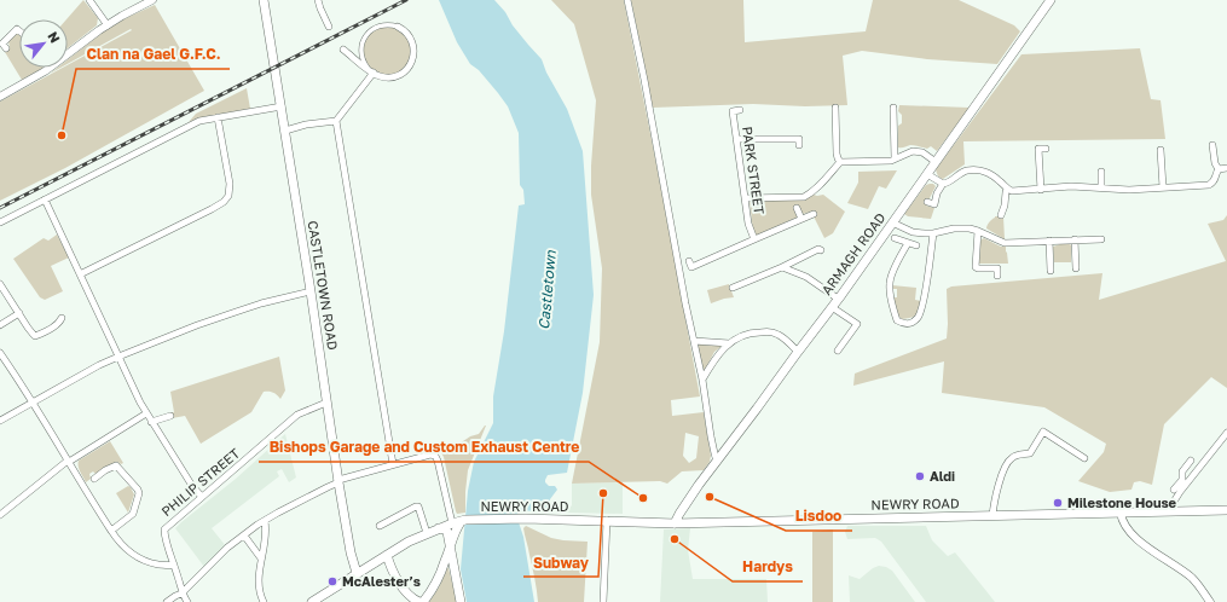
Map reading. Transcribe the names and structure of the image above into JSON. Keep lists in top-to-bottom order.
{
  "streets": {
    "main road": ["ARMAGH ROAD", "CASTLETOWN ROAD", "NEWRY ROAD"],
    "street": ["PARK STREET", "PHILIP STREET"]
  },
  "crossings": [
    ["ARMAGH ROAD", "NEWRY ROAD"],
    ["CASTLETOWN ROAD", "PHILIP STREET"],
    ["CASTLETOWN ROAD", "NEWRY ROAD"]
  ],
  "water": ["Castletown"],
  "places": [
    "Clan na Gael G.F.C.",
    "Aldi",
    "Subway",
    "Lisdoo",
    "Bishops Garage and Custom Exhaust Centre",
    "Milestone House",
    "Hardys",
    "McAlester’s"
  ],
  "north": "top right"
}
